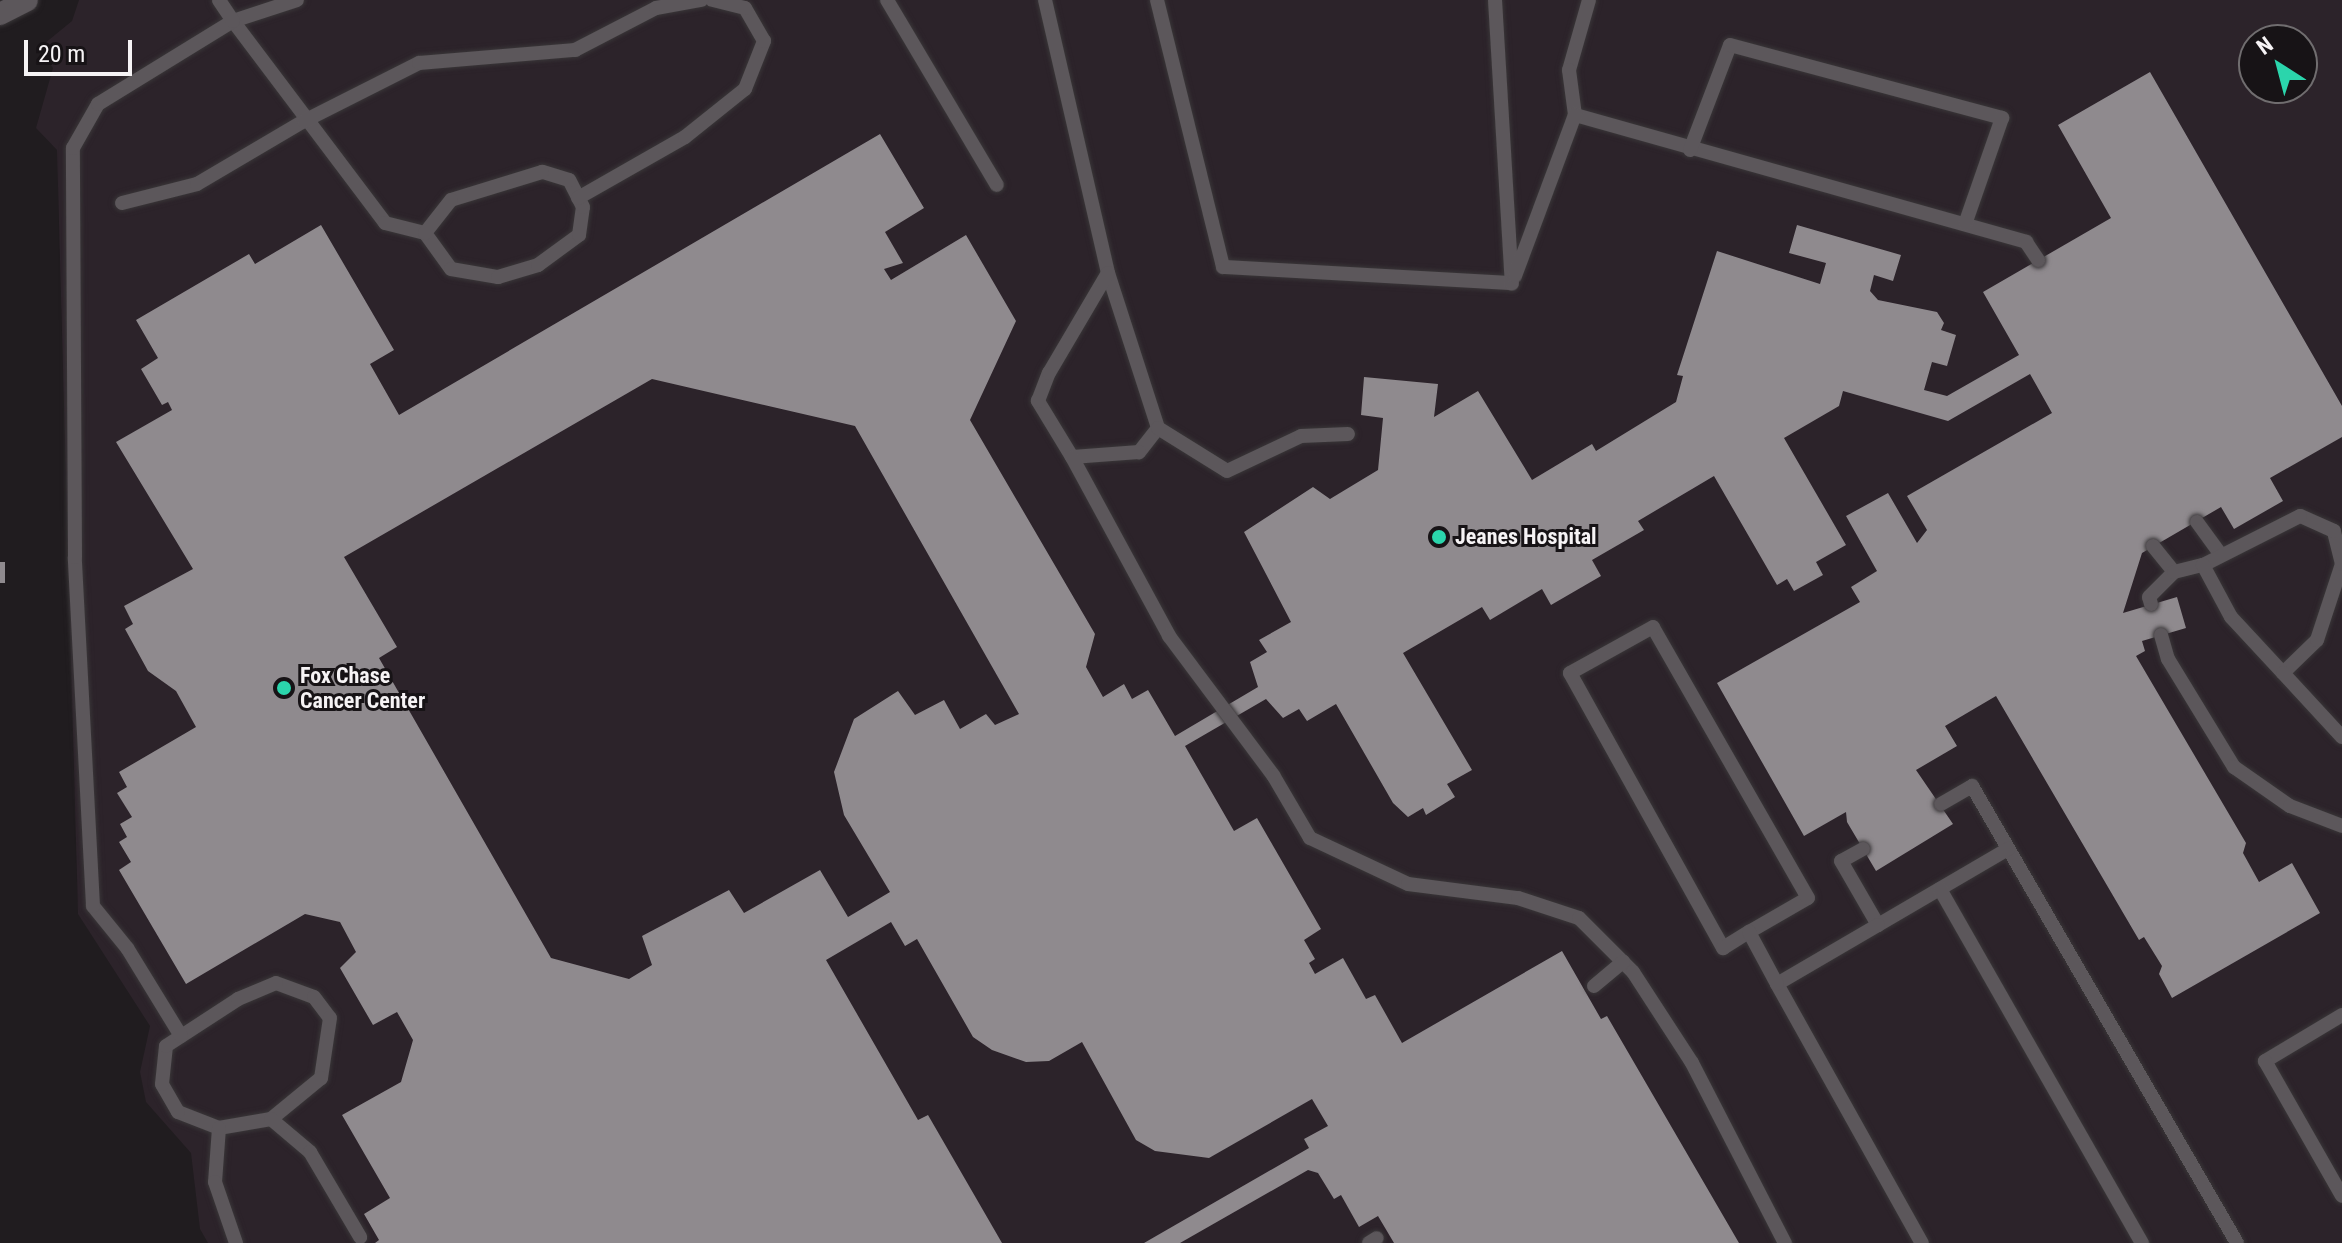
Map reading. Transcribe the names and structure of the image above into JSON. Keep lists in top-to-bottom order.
{
  "places": ["Jeanes Hospital", "Fox Chase Cancer Center"],
  "scale_bar": "20 m",
  "north": "top left"
}
